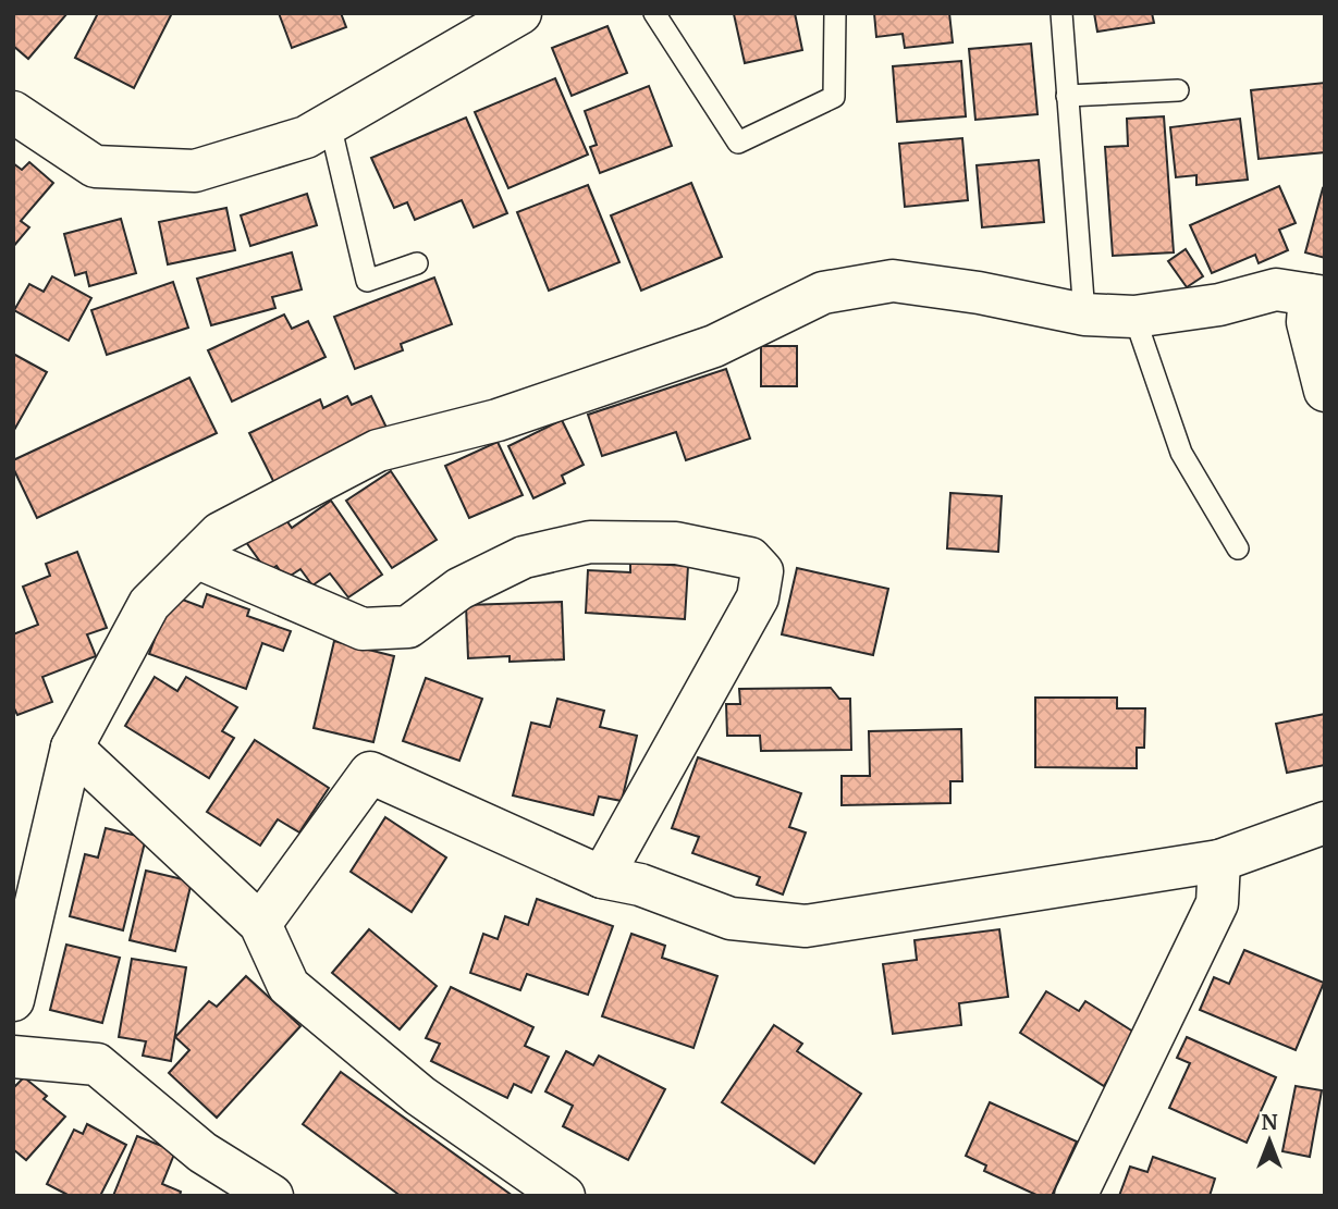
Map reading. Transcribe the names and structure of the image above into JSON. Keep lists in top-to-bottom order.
{
  "north": "top"
}
